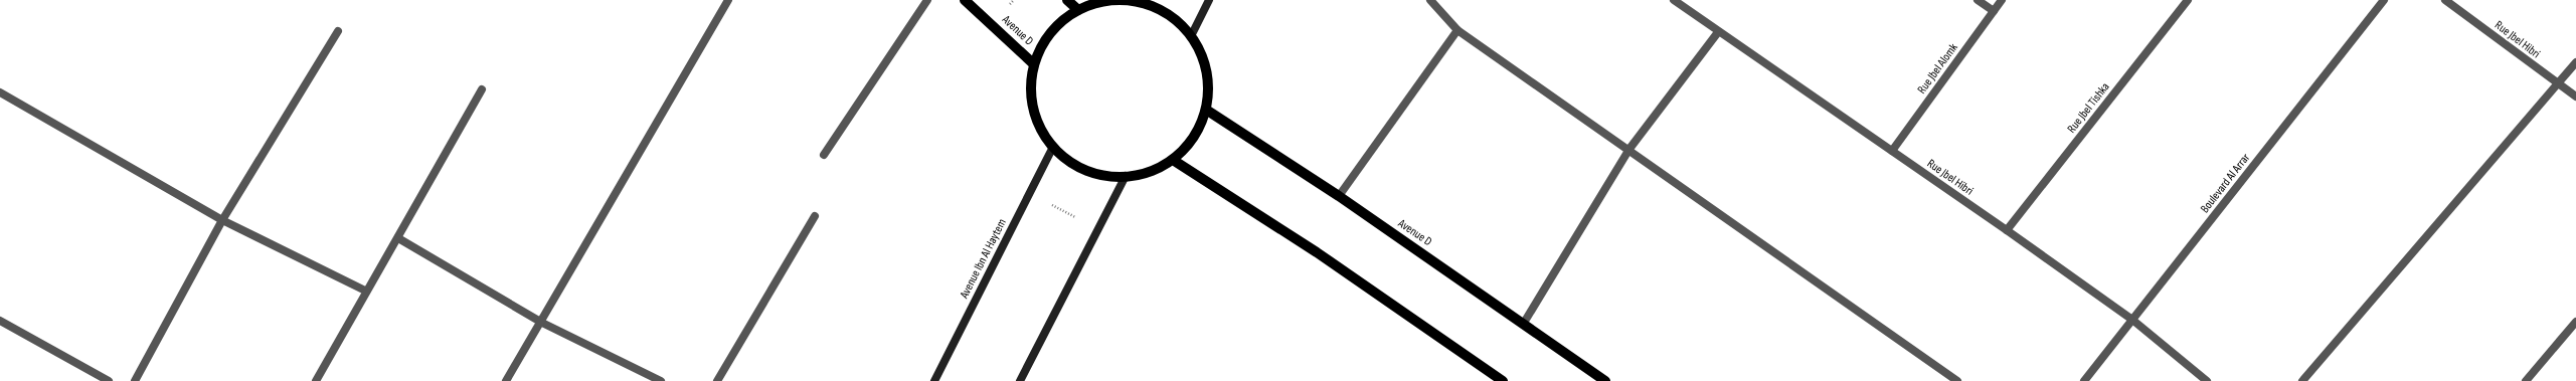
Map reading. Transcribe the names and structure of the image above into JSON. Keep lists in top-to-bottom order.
{
  "streets": {
    "main road": ["Avenue D", "Avenue Ibn Al Haytem"],
    "street": [
      "Rue Jbel Hibri",
      "Rue Jbel Alomk",
      "Rue Jbel Tishka",
      "Boulevard Al Arrar"
    ]
  },
  "crossings": [
    ["Rue Jbel Hibri", "Rue Jbel Alomk"],
    ["Rue Jbel Hibri", "Rue Jbel Tishka"],
    ["Rue Jbel Hibri", "Boulevard Al Arrar"]
  ]
}
